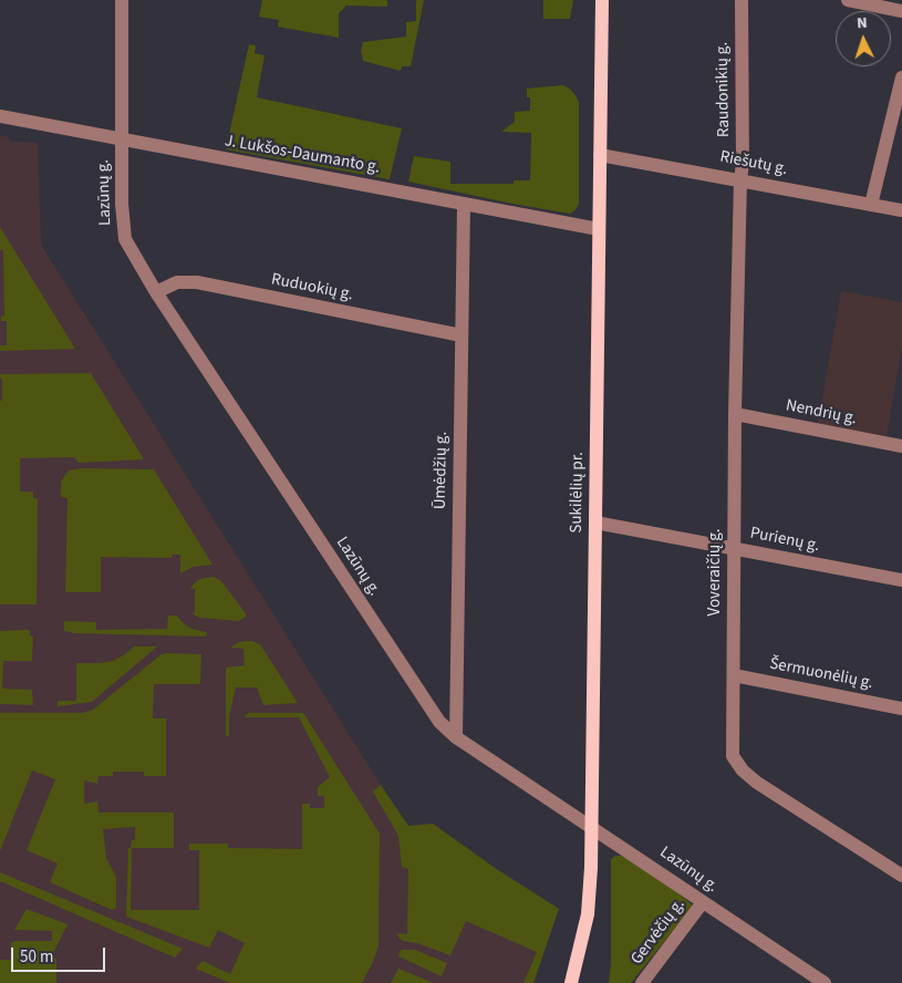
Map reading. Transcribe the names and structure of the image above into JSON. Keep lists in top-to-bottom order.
{
  "streets": {
    "main road": ["Sukilėlių pr."],
    "street": [
      "Raudonikių g.",
      "J. Lukšos-Daumanto g.",
      "Riešutų g.",
      "Lazūnų g.",
      "Ruduokių g.",
      "Nendrių g.",
      "Ūmėdžių g.",
      "Purienų g.",
      "Voveraičių g.",
      "Šermuonėlių g.",
      "Gervėčių g."
    ]
  },
  "crossings": [
    ["Raudonikių g.", "Riešutų g."],
    ["Raudonikių g.", "Voveraičių g."],
    ["J. Lukšos-Daumanto g.", "Lazūnų g."],
    ["J. Lukšos-Daumanto g.", "Ūmėdžių g."],
    ["J. Lukšos-Daumanto g.", "Sukilėlių pr."],
    ["Riešutų g.", "Sukilėlių pr."],
    ["Riešutų g.", "Voveraičių g."],
    ["Lazūnų g.", "Ruduokių g."],
    ["Lazūnų g.", "Ūmėdžių g."],
    ["Lazūnų g.", "Sukilėlių pr."],
    ["Lazūnų g.", "Gervėčių g."],
    ["Ruduokių g.", "Ūmėdžių g."],
    ["Nendrių g.", "Voveraičių g."],
    ["Sukilėlių pr.", "Purienų g."],
    ["Purienų g.", "Voveraičių g."],
    ["Voveraičių g.", "Šermuonėlių g."]
  ],
  "scale_bar": "50 m",
  "north": "top"
}
